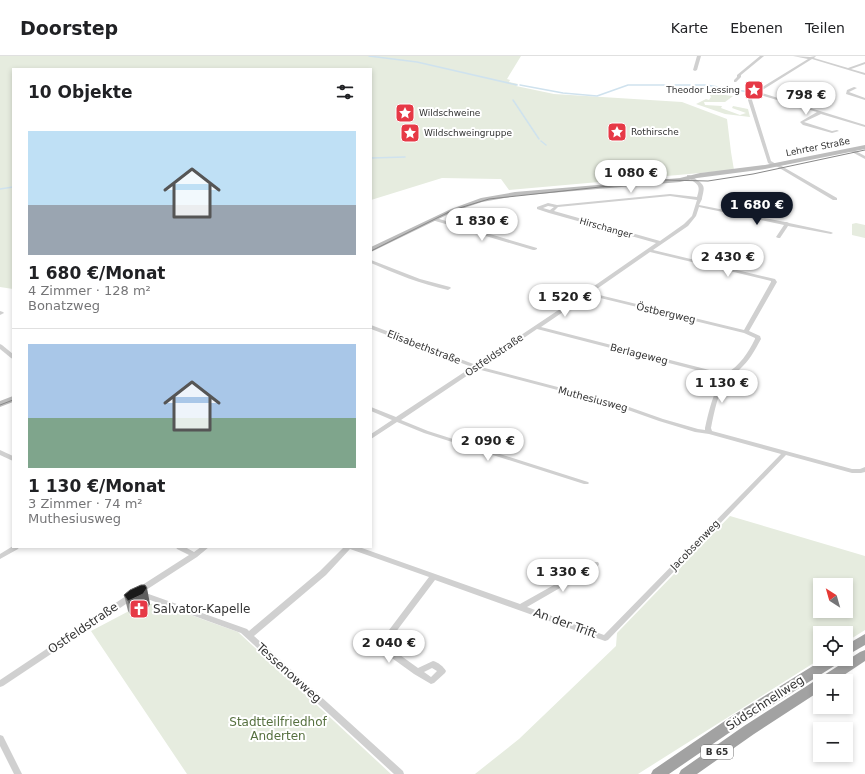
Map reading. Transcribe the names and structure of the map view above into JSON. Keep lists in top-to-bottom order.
{
  "streets": {
    "highway": ["Südschnellweg", "B 65"],
    "main road": ["Lehrter Straße"],
    "street": [
      "Hirschanger",
      "Östbergweg",
      "Elisabethstraße",
      "Berlageweg",
      "Ostfeldstraße",
      "Muthesiusweg",
      "Jacobsenweg",
      "An der Trift",
      "Tessenowweg"
    ]
  },
  "crossings": [
    ["Lehrter Straße", "Ostfeldstraße"],
    ["Hirschanger", "Ostfeldstraße"],
    ["Östbergweg", "Ostfeldstraße"],
    ["Elisabethstraße", "Ostfeldstraße"],
    ["Elisabethstraße", "Muthesiusweg"],
    ["Berlageweg", "Ostfeldstraße"],
    ["Ostfeldstraße", "Muthesiusweg"],
    ["Ostfeldstraße", "Tessenowweg"],
    ["Muthesiusweg", "Jacobsenweg"],
    ["Jacobsenweg", "An der Trift"]
  ],
  "parks": ["Stadtteilfriedhof Anderten"],
  "places": {
    "place": [
      "Theodor Lessing",
      "Wildschweine",
      "Rothirsche",
      "Wildschweingruppe"
    ],
    "church": ["Salvator-Kapelle"]
  },
  "north": "top left",
  "page": {
    "header": "Doorstep",
    "nav": ["Karte", "Ebenen", "Teilen"],
    "heading": "10 Objekte",
    "price": [
      "798 €",
      "1 080 €",
      "1 680 €",
      "1 830 €",
      "2 430 €",
      "1 520 €",
      "1 130 €",
      "2 090 €",
      "1 330 €",
      "2 040 €"
    ],
    "list": [
      {
        "name": "1 680 €/Monat",
        "note": "4 Zimmer · 128 m² · Bonatzweg"
      },
      {
        "name": "1 130 €/Monat",
        "note": "3 Zimmer · 74 m² · Muthesiusweg"
      }
    ],
    "map_buttons": ["+", "−"]
  }
}
